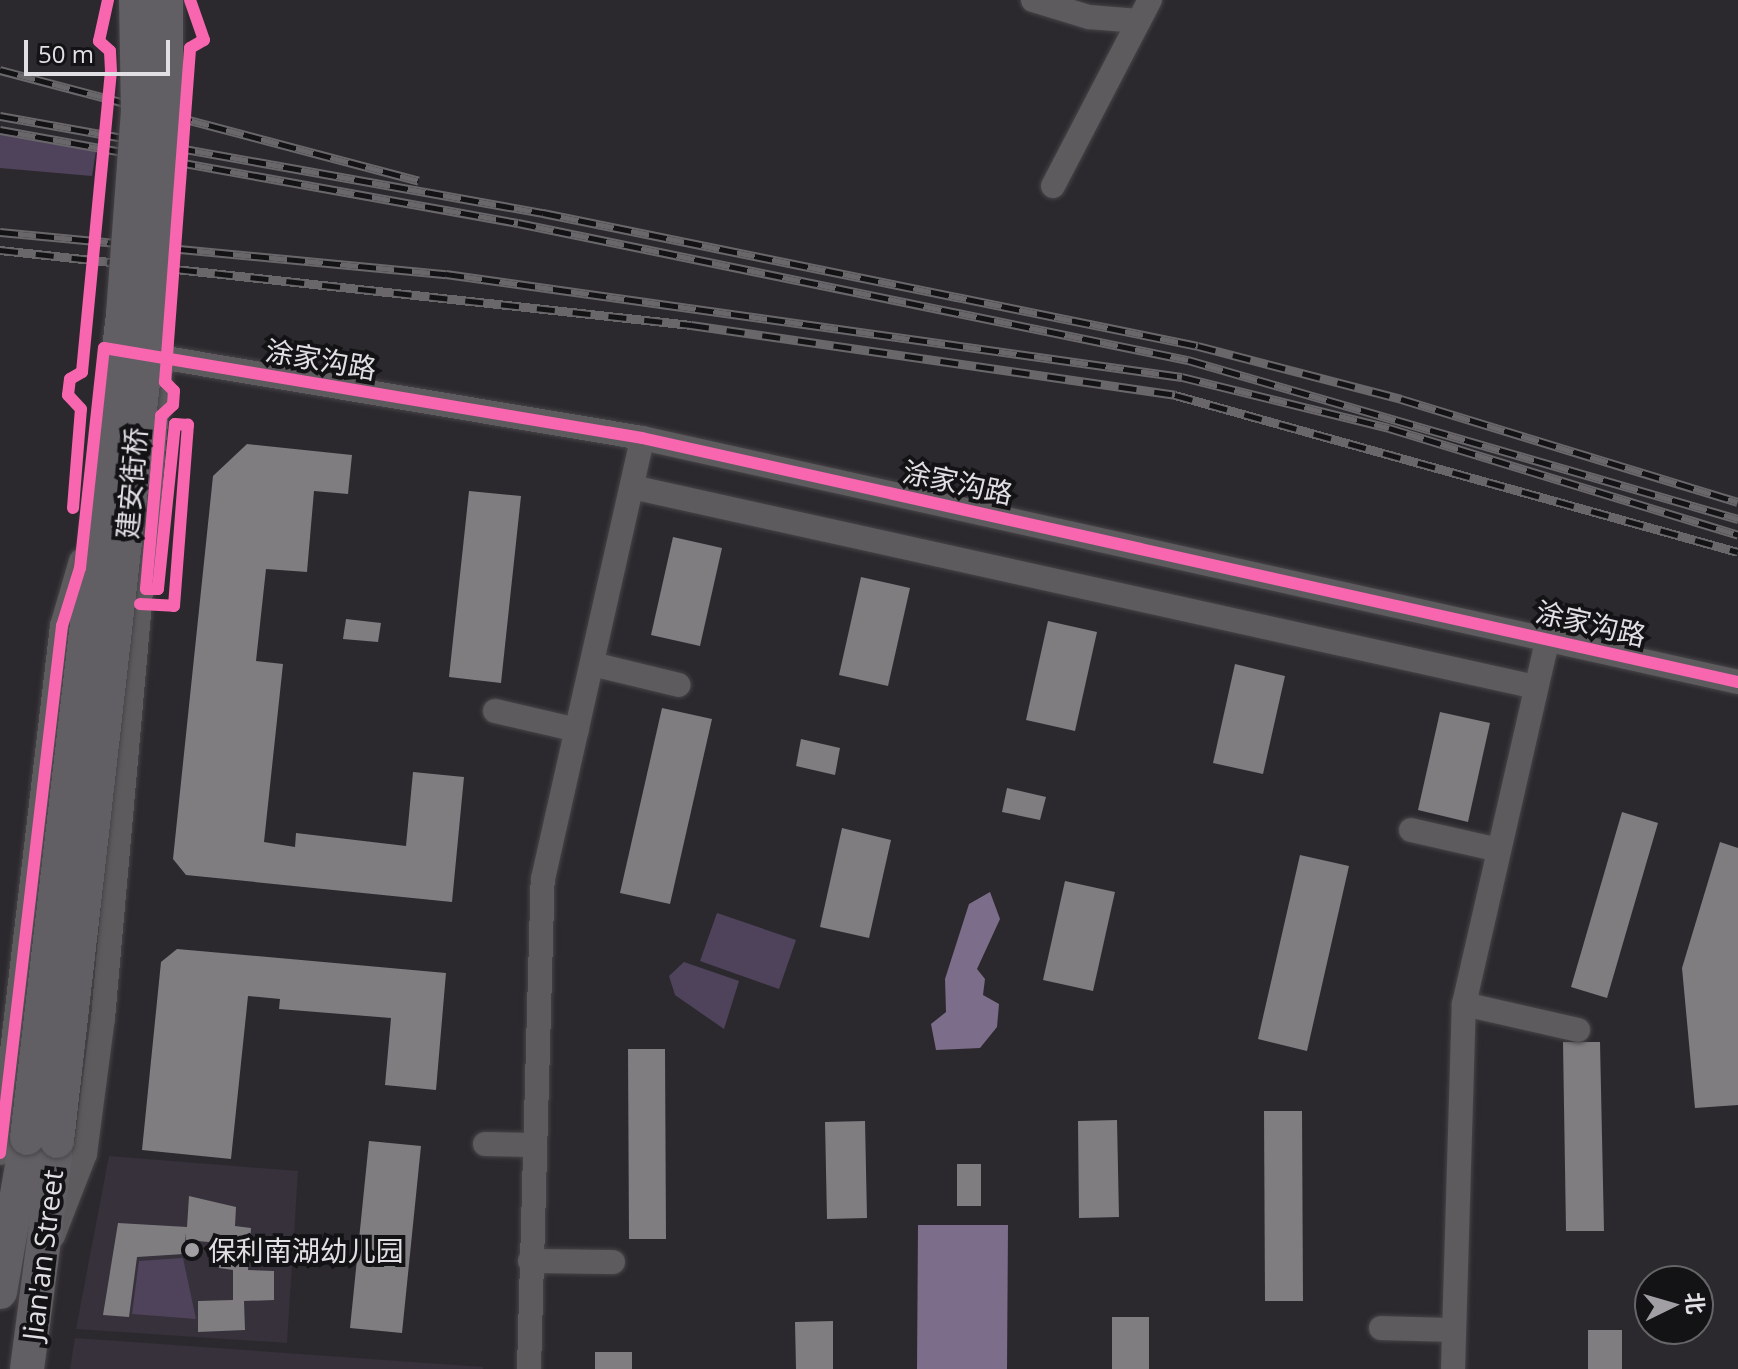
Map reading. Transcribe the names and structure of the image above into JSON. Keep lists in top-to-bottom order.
{
  "streets": {
    "main road": ["建安街桥", "Jian'an Street"],
    "street": ["涂家沟路"]
  },
  "crossings": [
    ["涂家沟路", "建安街桥"],
    ["涂家沟路", "Jian'an Street"],
    ["建安街桥", "Jian'an Street"]
  ],
  "places": ["保利南湖幼儿园"],
  "scale_bar": "50 m",
  "north": "right"
}
